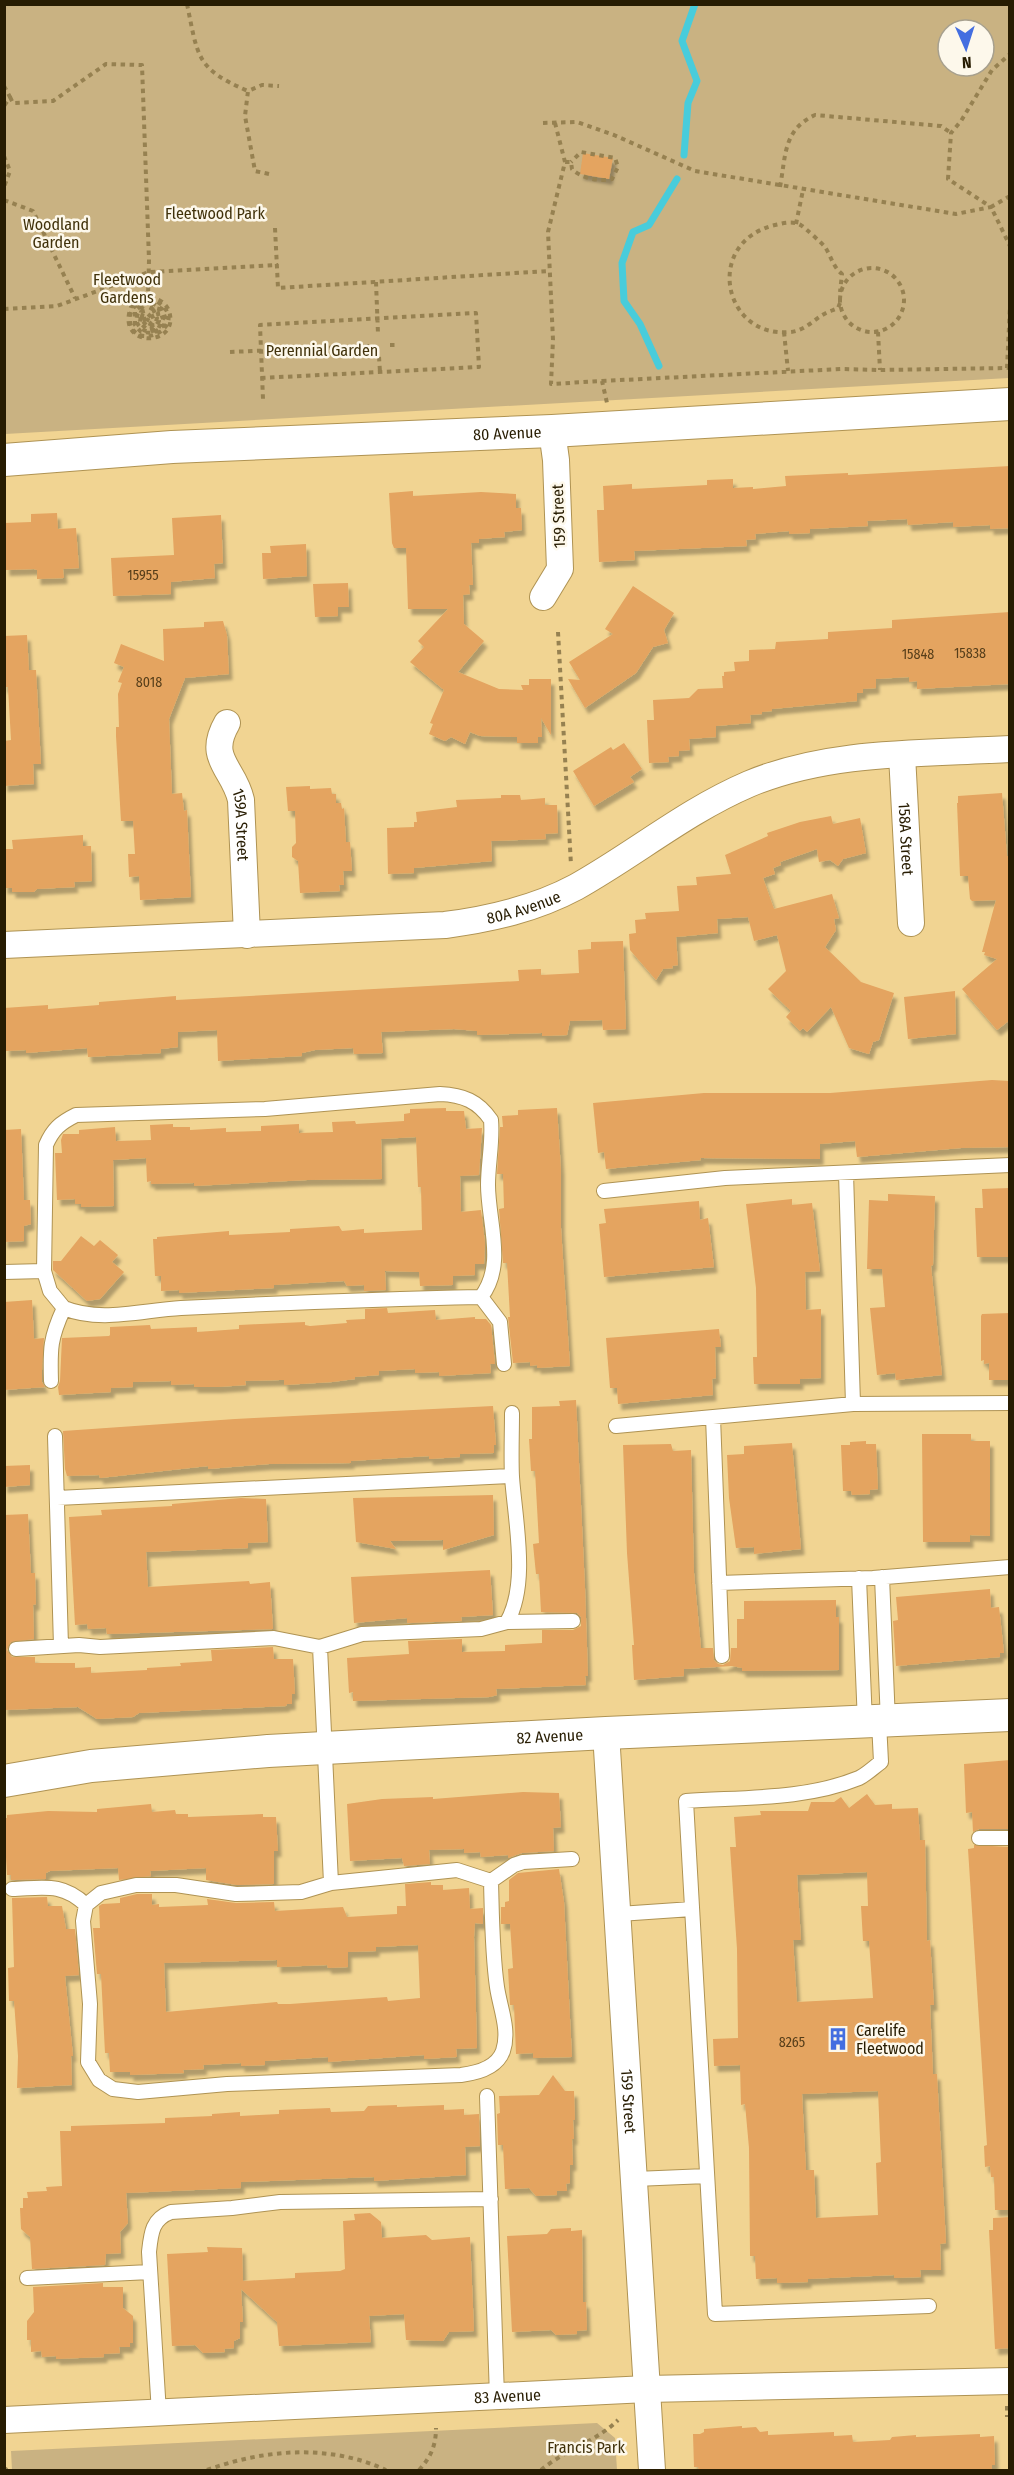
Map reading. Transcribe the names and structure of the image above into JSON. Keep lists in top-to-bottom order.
{
  "streets": {
    "street": [
      "80 Avenue",
      "159 Street",
      "159A Street",
      "158A Street",
      "80A Avenue",
      "82 Avenue",
      "83 Avenue"
    ]
  },
  "crossings": [
    ["80 Avenue", "159 Street"],
    ["159 Street", "82 Avenue"],
    ["159 Street", "83 Avenue"],
    ["159A Street", "80A Avenue"],
    ["158A Street", "80A Avenue"]
  ],
  "parks": [
    "Fleetwood Park",
    "Woodland Garden",
    "Fleetwood Gardens",
    "Perennial Garden",
    "Francis Park"
  ],
  "places": {
    "building": ["Carelife Fleetwood"]
  },
  "house_numbers": [
    "15955",
    "15838",
    "15848",
    "8018",
    "8265"
  ],
  "north": "bottom"
}
